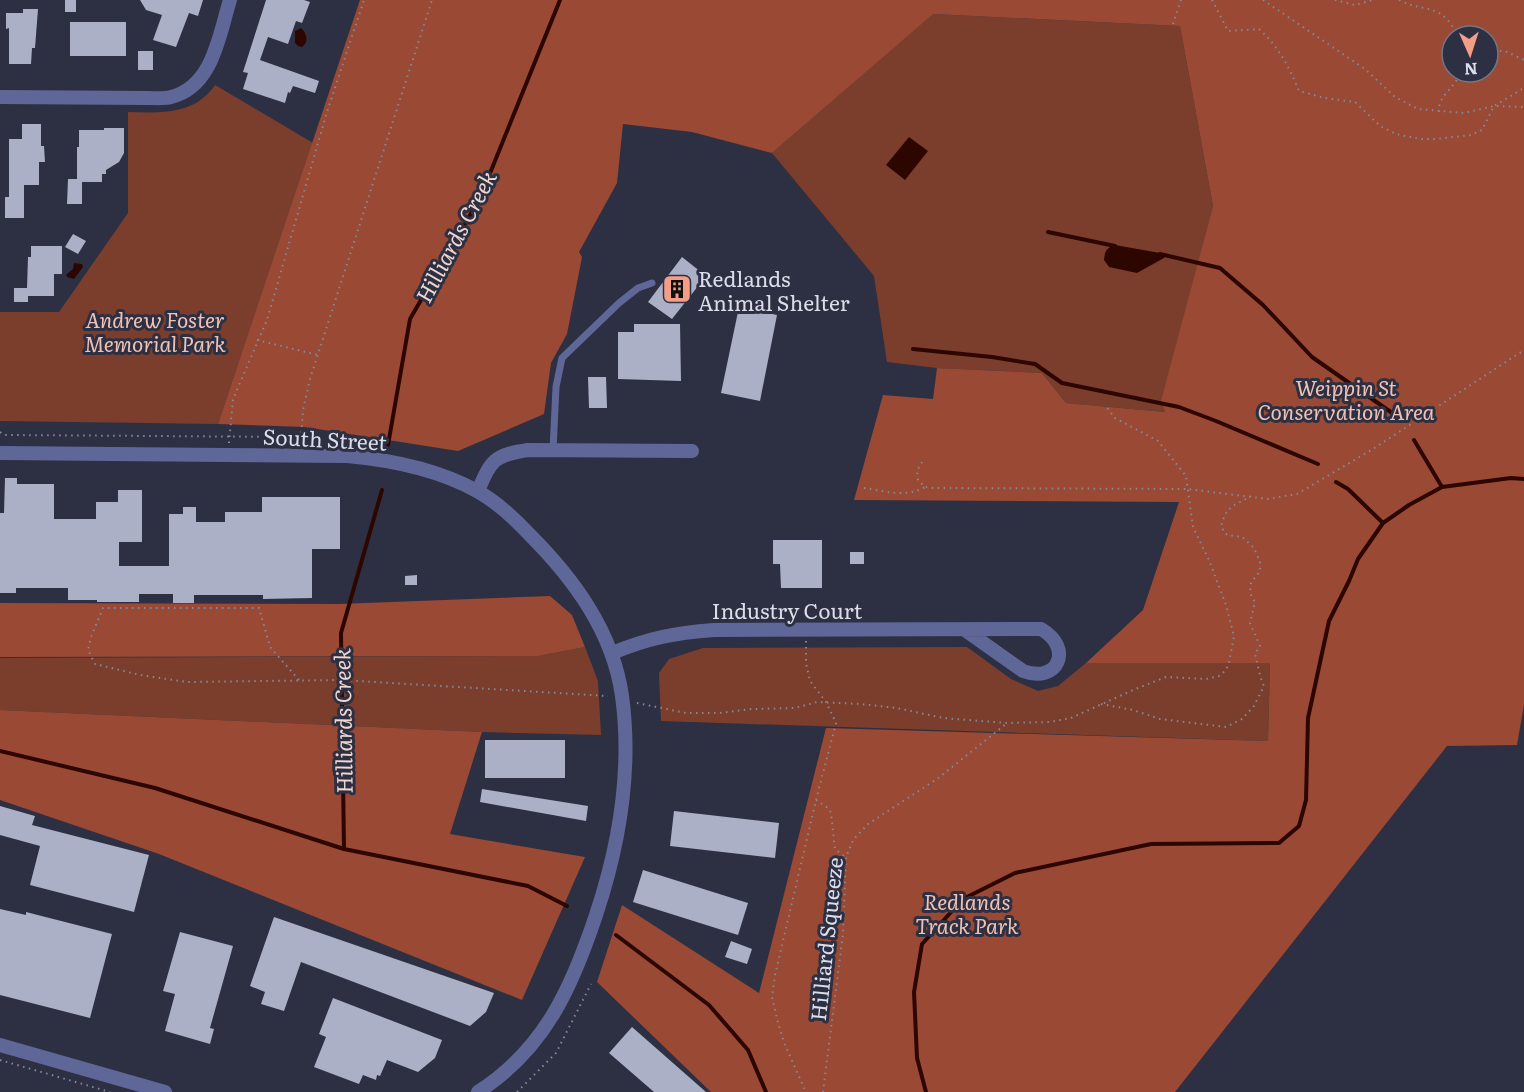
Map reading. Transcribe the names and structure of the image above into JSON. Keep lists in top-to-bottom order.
{
  "streets": {
    "street": ["South Street", "Industry Court"],
    "path": ["Hilliard Squeeze"]
  },
  "crossings": [
    ["South Street", "Industry Court"]
  ],
  "water": ["Hilliards Creek"],
  "parks": ["Andrew Foster Memorial Park", "Weippin St Conservation Area", "Redlands Track Park"],
  "places": {
    "building": ["Redlands Animal Shelter"]
  },
  "north": "bottom"
}
